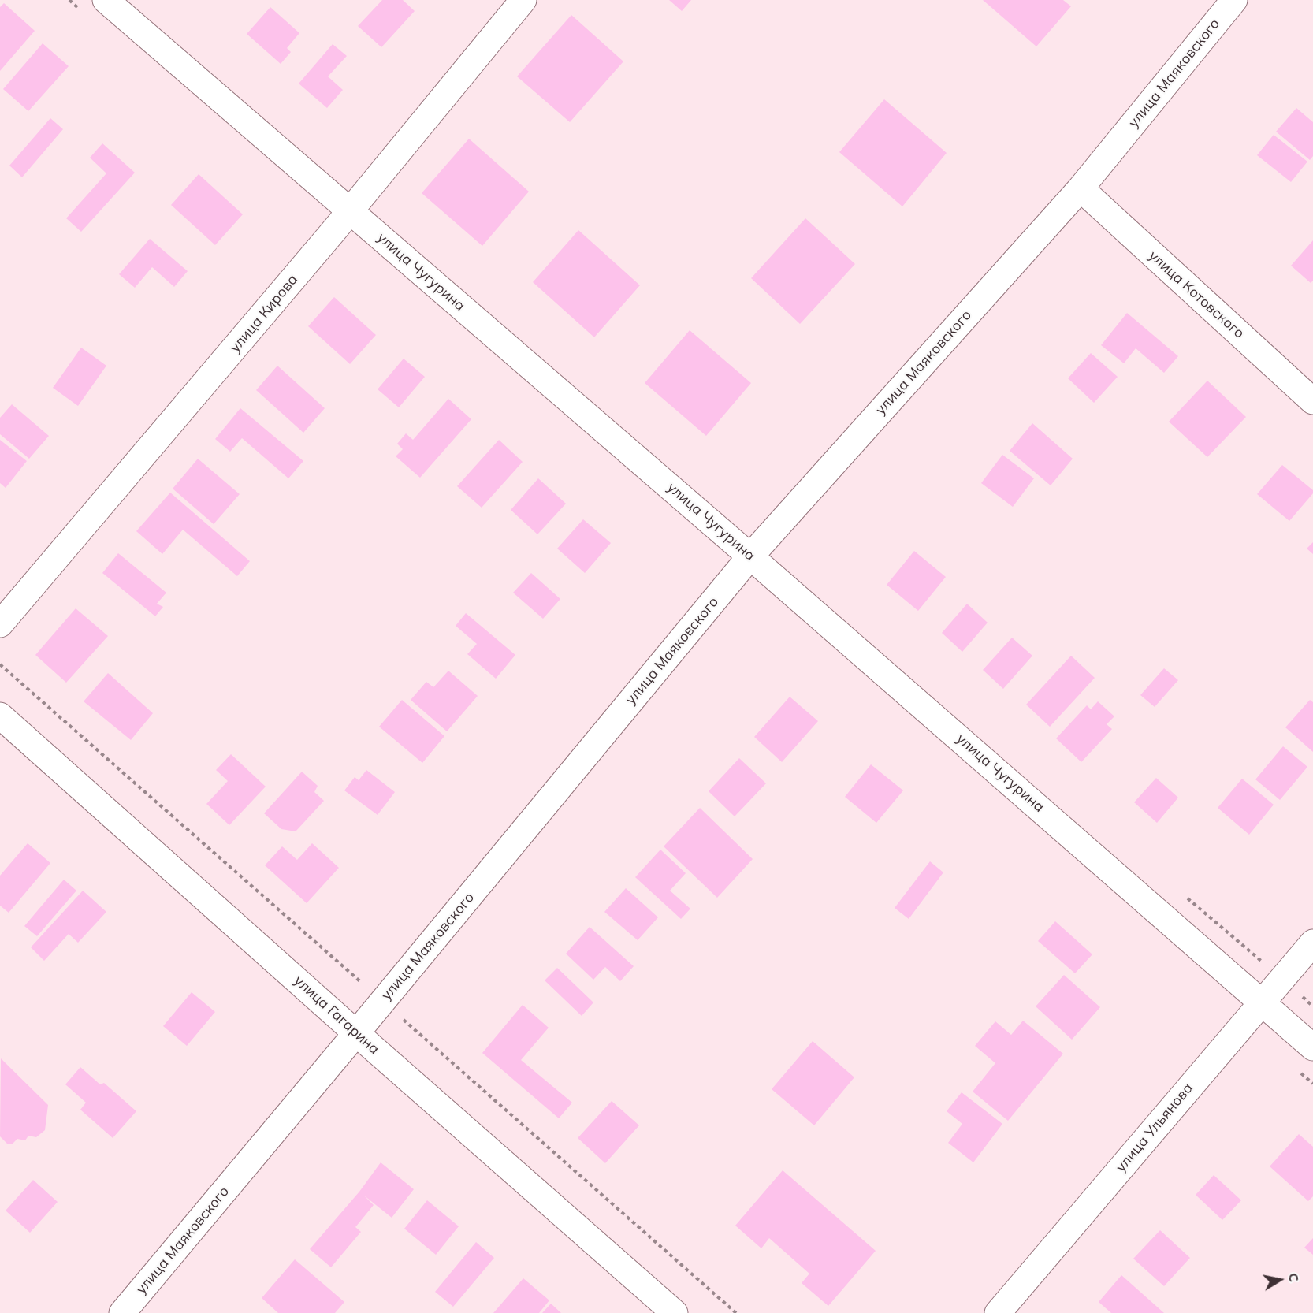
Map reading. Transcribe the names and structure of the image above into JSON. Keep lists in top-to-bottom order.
{
  "streets": {
    "street": [
      "улица Маяковского",
      "улица Чугурина",
      "улица Котовского",
      "улица Кирова",
      "улица Гагарина",
      "улица Ульянова"
    ]
  },
  "crossings": [
    ["улица Маяковского", "улица Чугурина"],
    ["улица Маяковского", "улица Котовского"],
    ["улица Маяковского", "улица Гагарина"],
    ["улица Чугурина", "улица Кирова"],
    ["улица Чугурина", "улица Ульянова"]
  ],
  "north": "right"
}
